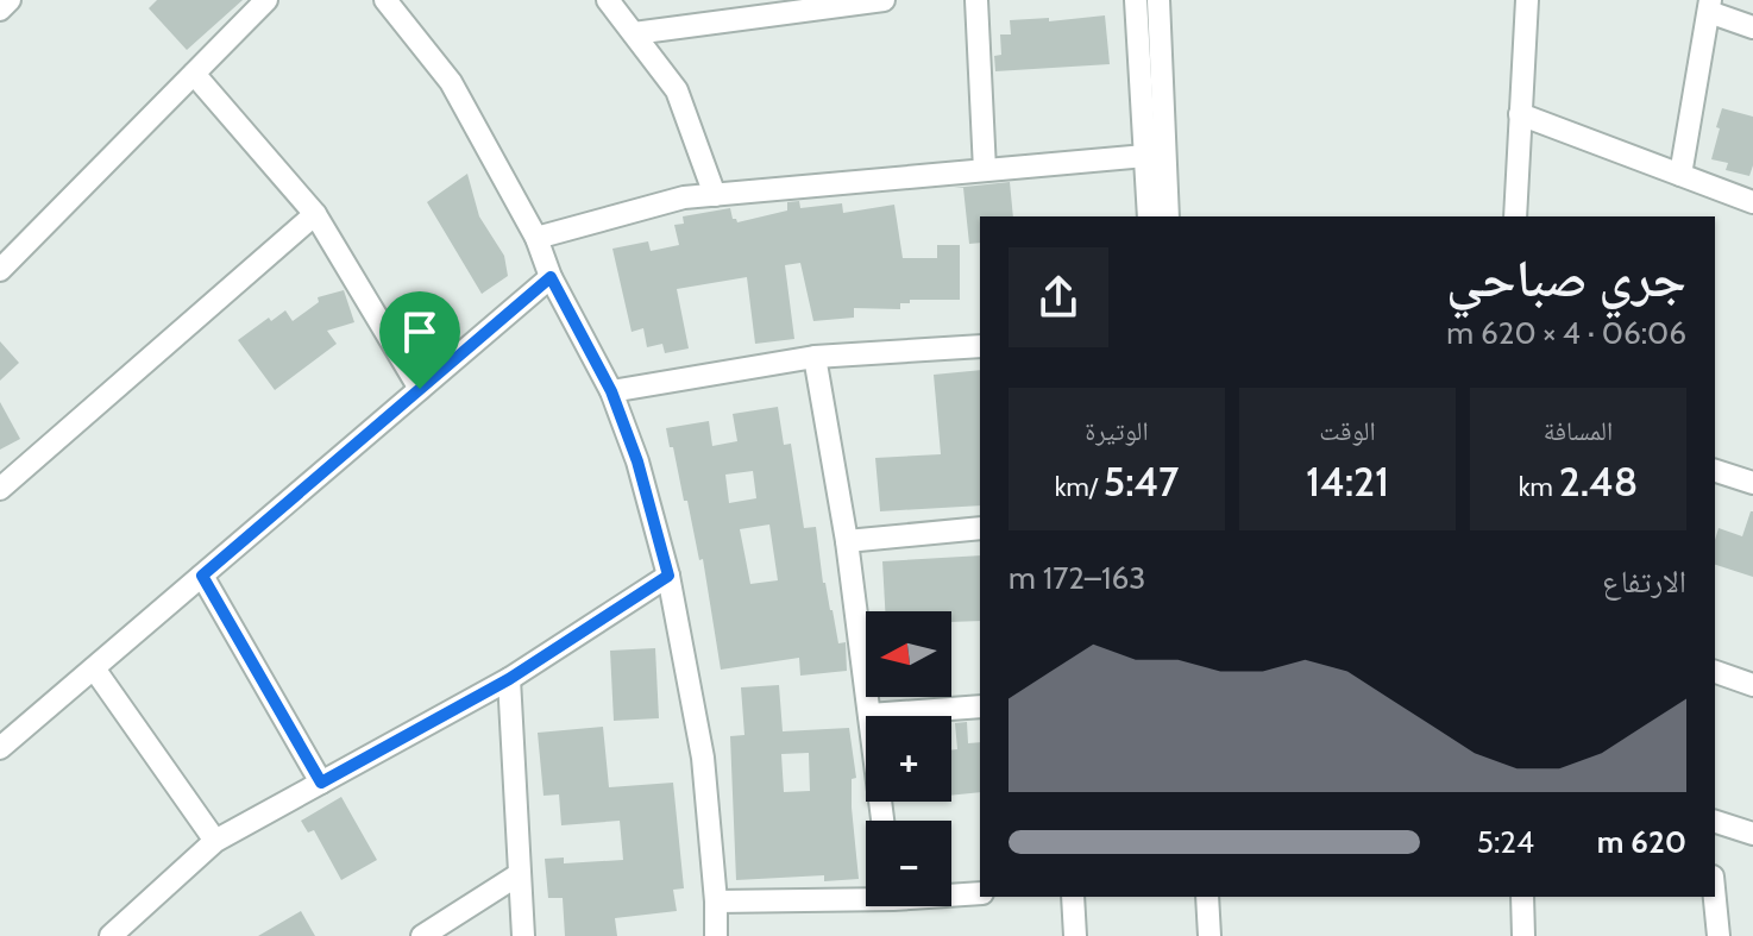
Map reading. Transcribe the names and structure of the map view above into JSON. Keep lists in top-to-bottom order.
{
  "north": "left",
  "page": {
    "heading": ["جري صباحي", "06:06 · 4 × 620 m"],
    "stats": [
      ["المسافة", "2.48 km"],
      ["الوقت", "14:21"],
      ["الوتيرة", "5:47 /km"]
    ],
    "chart": ["الارتفاع", "163–172 m"],
    "map_buttons": ["+", "−"],
    "list": [
      {
        "name": "620 m",
        "note": "5:24"
      }
    ]
  }
}
